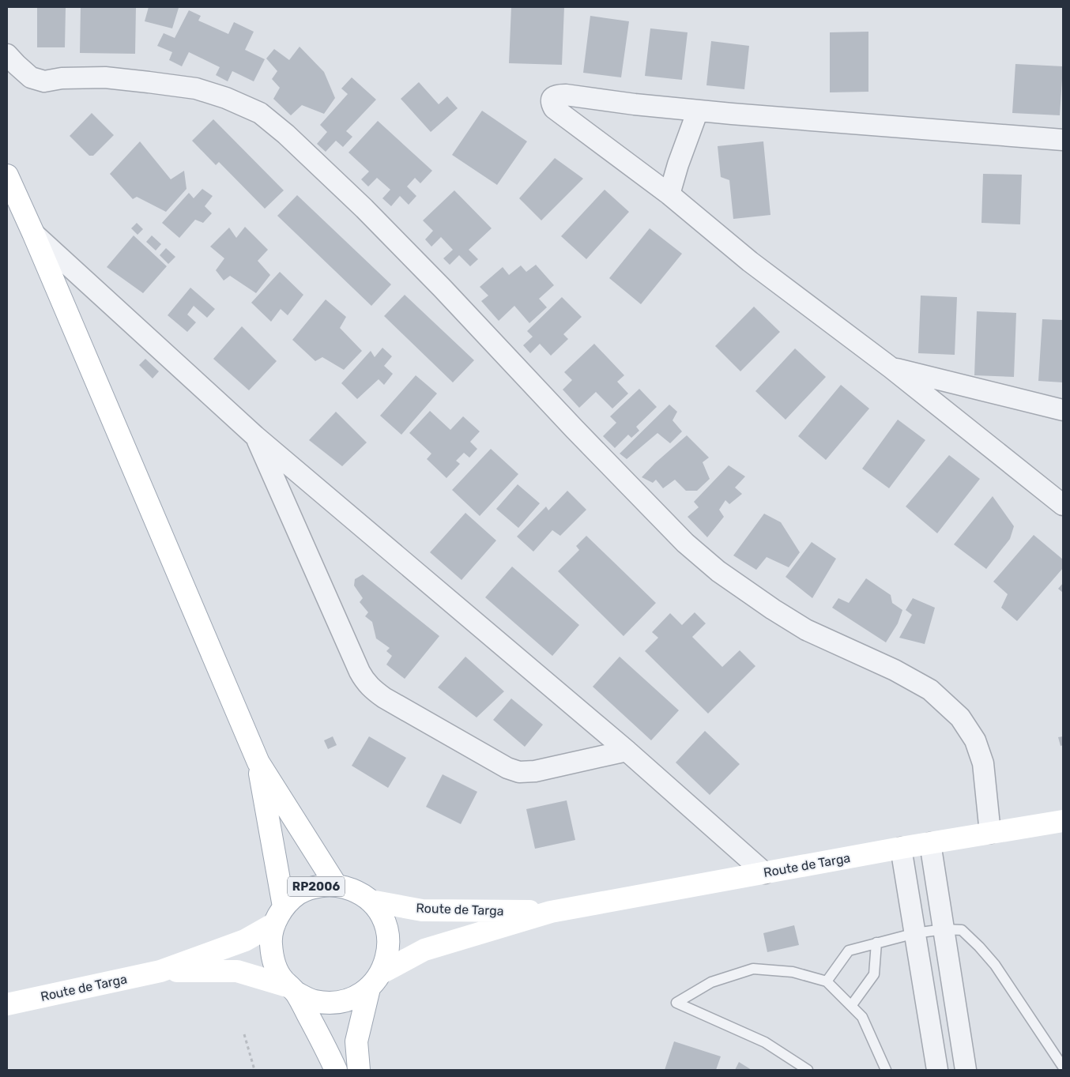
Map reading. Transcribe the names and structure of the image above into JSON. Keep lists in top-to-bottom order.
{
  "streets": {
    "main road": ["Route de Targa", "RP2006"]
  },
  "crossings": [
    ["Route de Targa", "RP2006"]
  ]
}
